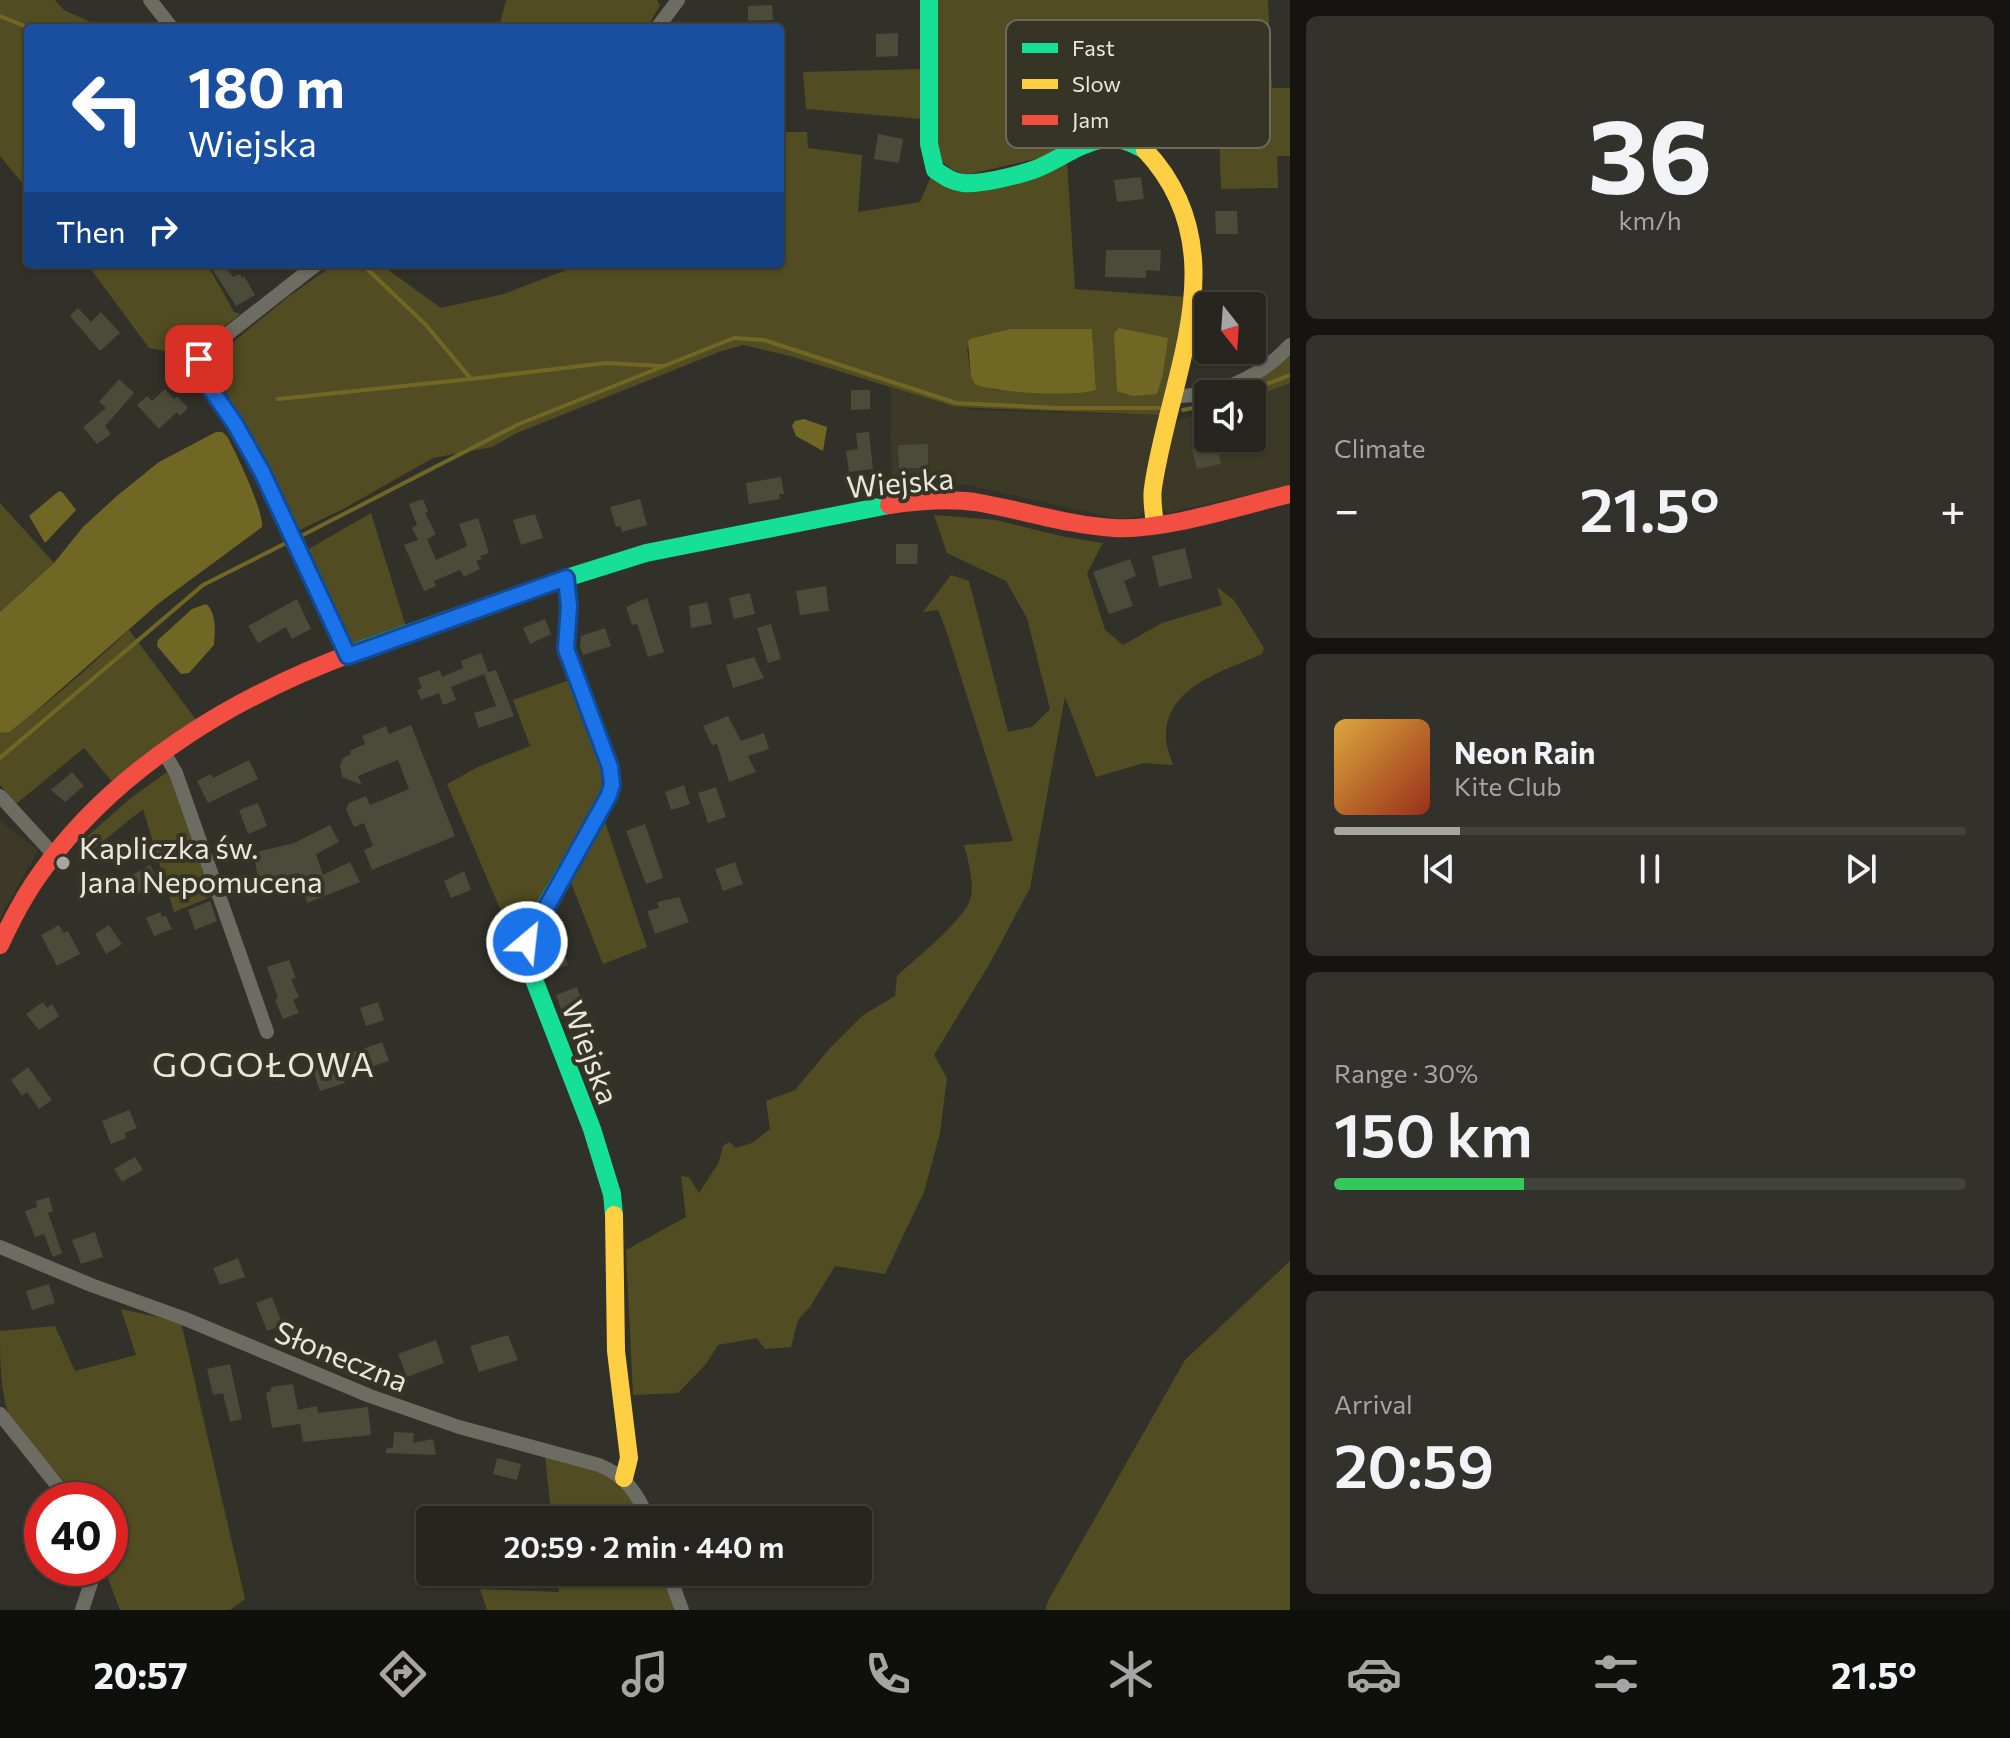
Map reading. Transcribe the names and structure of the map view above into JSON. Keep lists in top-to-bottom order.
{
  "streets": {
    "street": ["Wiejska", "Słoneczna"]
  },
  "crossings": [
    ["Wiejska", "Słoneczna"]
  ],
  "districts": ["GOGOŁOWA"],
  "places": ["Kapliczka św. Jana Nepomucena"],
  "legend": ["Fast", "Slow", "Jam"],
  "north": "bottom",
  "page": {
    "tile": [
      ["36", "km/h"],
      "Climate",
      ["Range · 30%", "150 km"],
      ["Arrival", "20:59"]
    ],
    "turn": ["180 m", "Wiejska"],
    "then": "Then",
    "heat": ["−", "21.5°", "+"],
    "song": ["Neon Rain", "Kite Club"],
    "limit": "40",
    "trip": "20:59 · 2 min · 440 m",
    "tabs": ["20:57", "21.5°"]
  }
}
